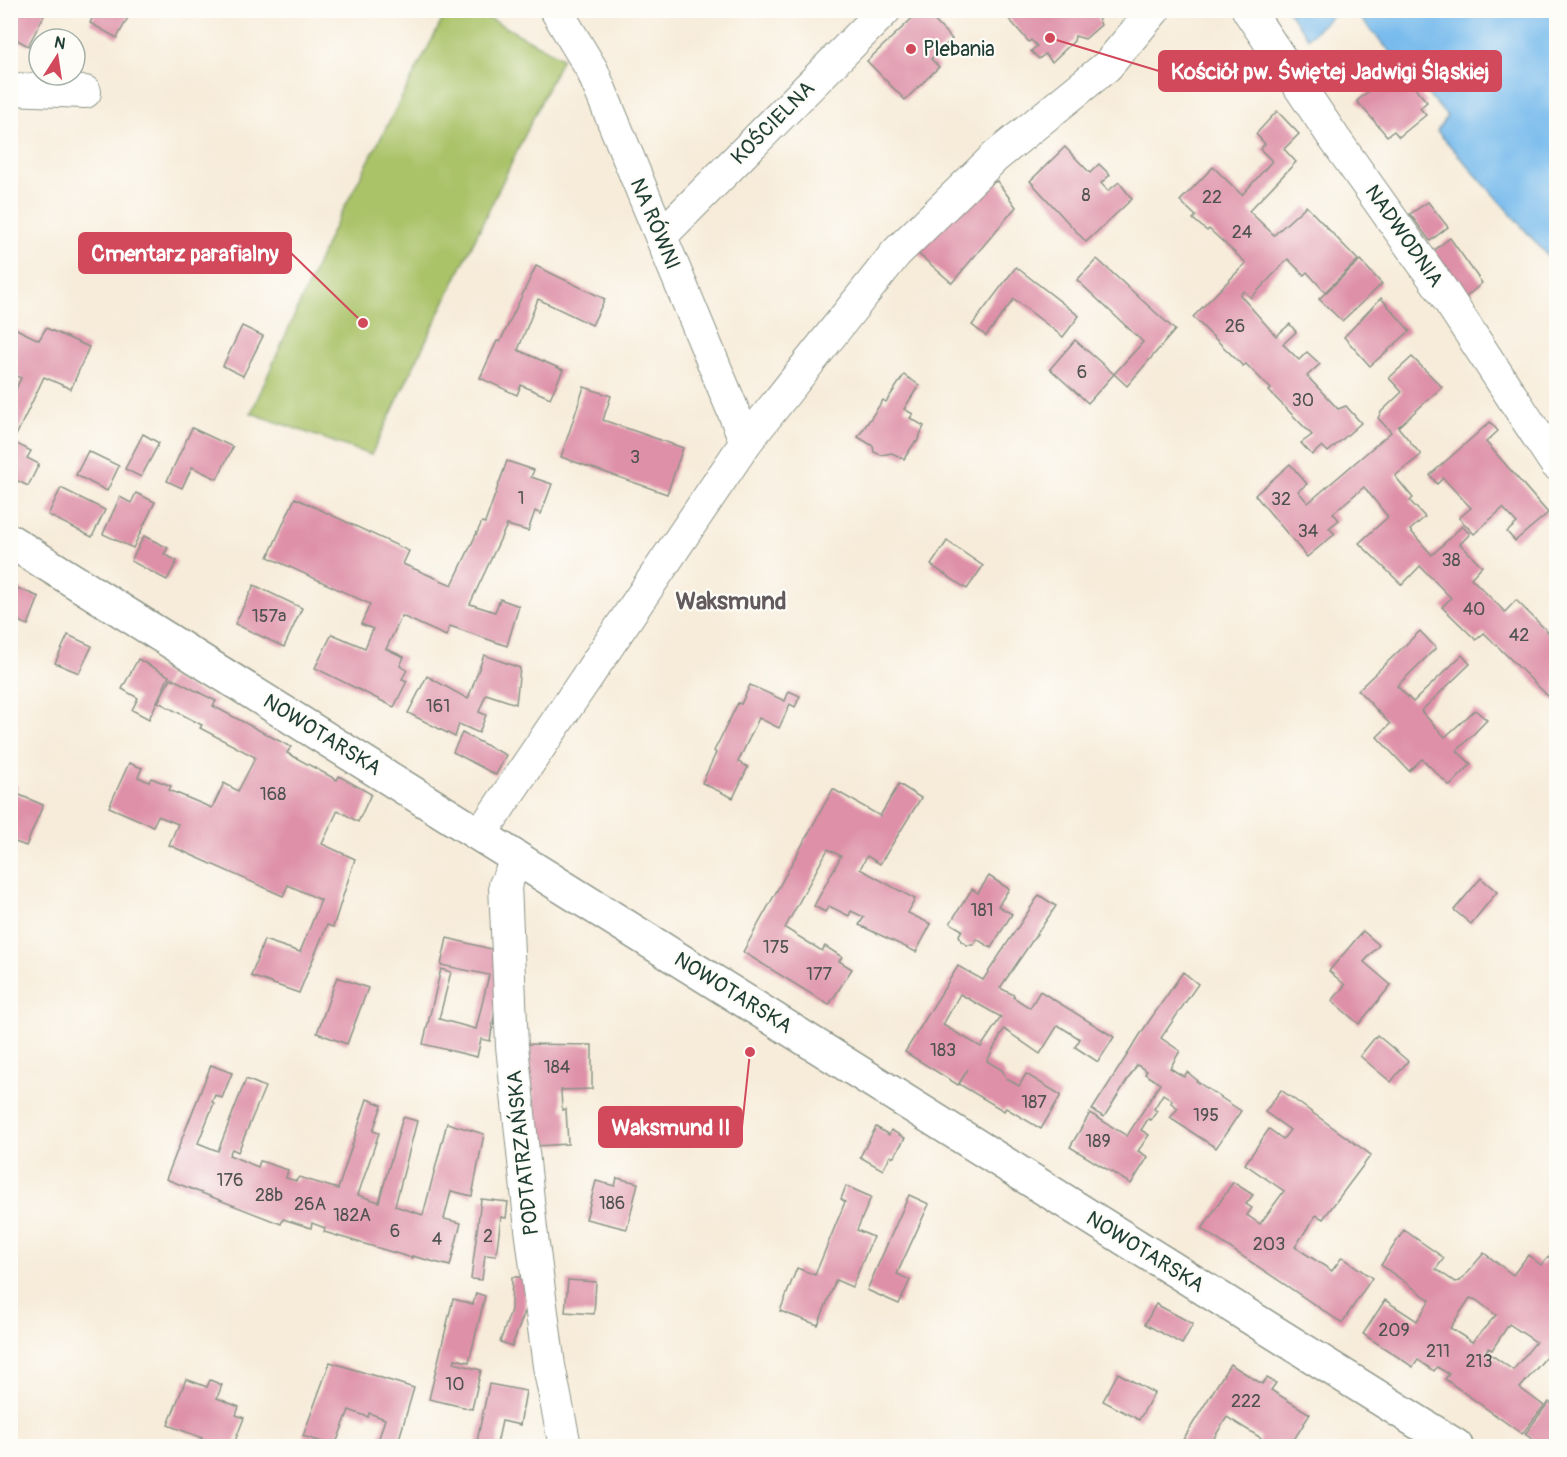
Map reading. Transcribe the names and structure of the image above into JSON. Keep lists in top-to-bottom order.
{
  "streets": {
    "street": [
      "KOŚCIELNA",
      "NA RÓWNI",
      "NADWODNIA",
      "NOWOTARSKA",
      "PODTATRZAŃSKA"
    ]
  },
  "crossings": [
    ["KOŚCIELNA", "NA RÓWNI"],
    ["NOWOTARSKA", "PODTATRZAŃSKA"]
  ],
  "districts": ["Waksmund"],
  "places": [
    "Kościół pw. Świętej Jadwigi Śląskiej",
    "Plebania",
    "Cmentarz parafialny",
    "Waksmund II"
  ],
  "house_numbers": [
    "8",
    "22",
    "24",
    "26",
    "6",
    "30",
    "3",
    "1",
    "32",
    "34",
    "38",
    "40",
    "157a",
    "42",
    "161",
    "168",
    "181",
    "175",
    "177",
    "183",
    "184",
    "187",
    "195",
    "189",
    "176",
    "28b",
    "186",
    "26A",
    "182A",
    "6",
    "2",
    "4",
    "203",
    "209",
    "211",
    "213",
    "10",
    "222"
  ],
  "north": "top"
}
